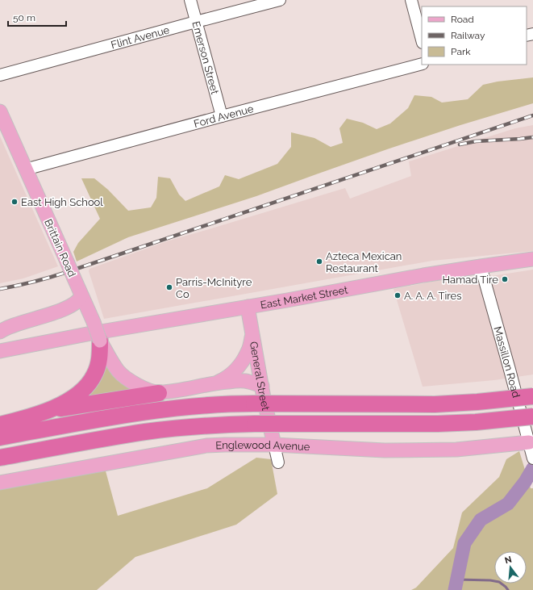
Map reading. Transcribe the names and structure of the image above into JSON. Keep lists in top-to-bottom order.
{
  "streets": {
    "main road": [
      "Brittain Road",
      "East Market Street",
      "General Street",
      "Englewood Avenue"
    ],
    "street": [
      "Flint Avenue",
      "Emerson Street",
      "Ford Avenue",
      "Massillon Road"
    ]
  },
  "crossings": [
    ["Flint Avenue", "Emerson Street"],
    ["Emerson Street", "Ford Avenue"],
    ["Ford Avenue", "Brittain Road"],
    ["East Market Street", "Massillon Road"],
    ["East Market Street", "General Street"],
    ["Massillon Road", "Englewood Avenue"],
    ["General Street", "Englewood Avenue"]
  ],
  "places": [
    "East High School",
    "Azteca Mexican Restaurant",
    "Hamad Tire",
    "Parris-McInityre Co",
    "A. A. A. Tires"
  ],
  "legend": ["Road", "Railway", "Park"],
  "scale_bar": "50 m",
  "north": "top"
}
